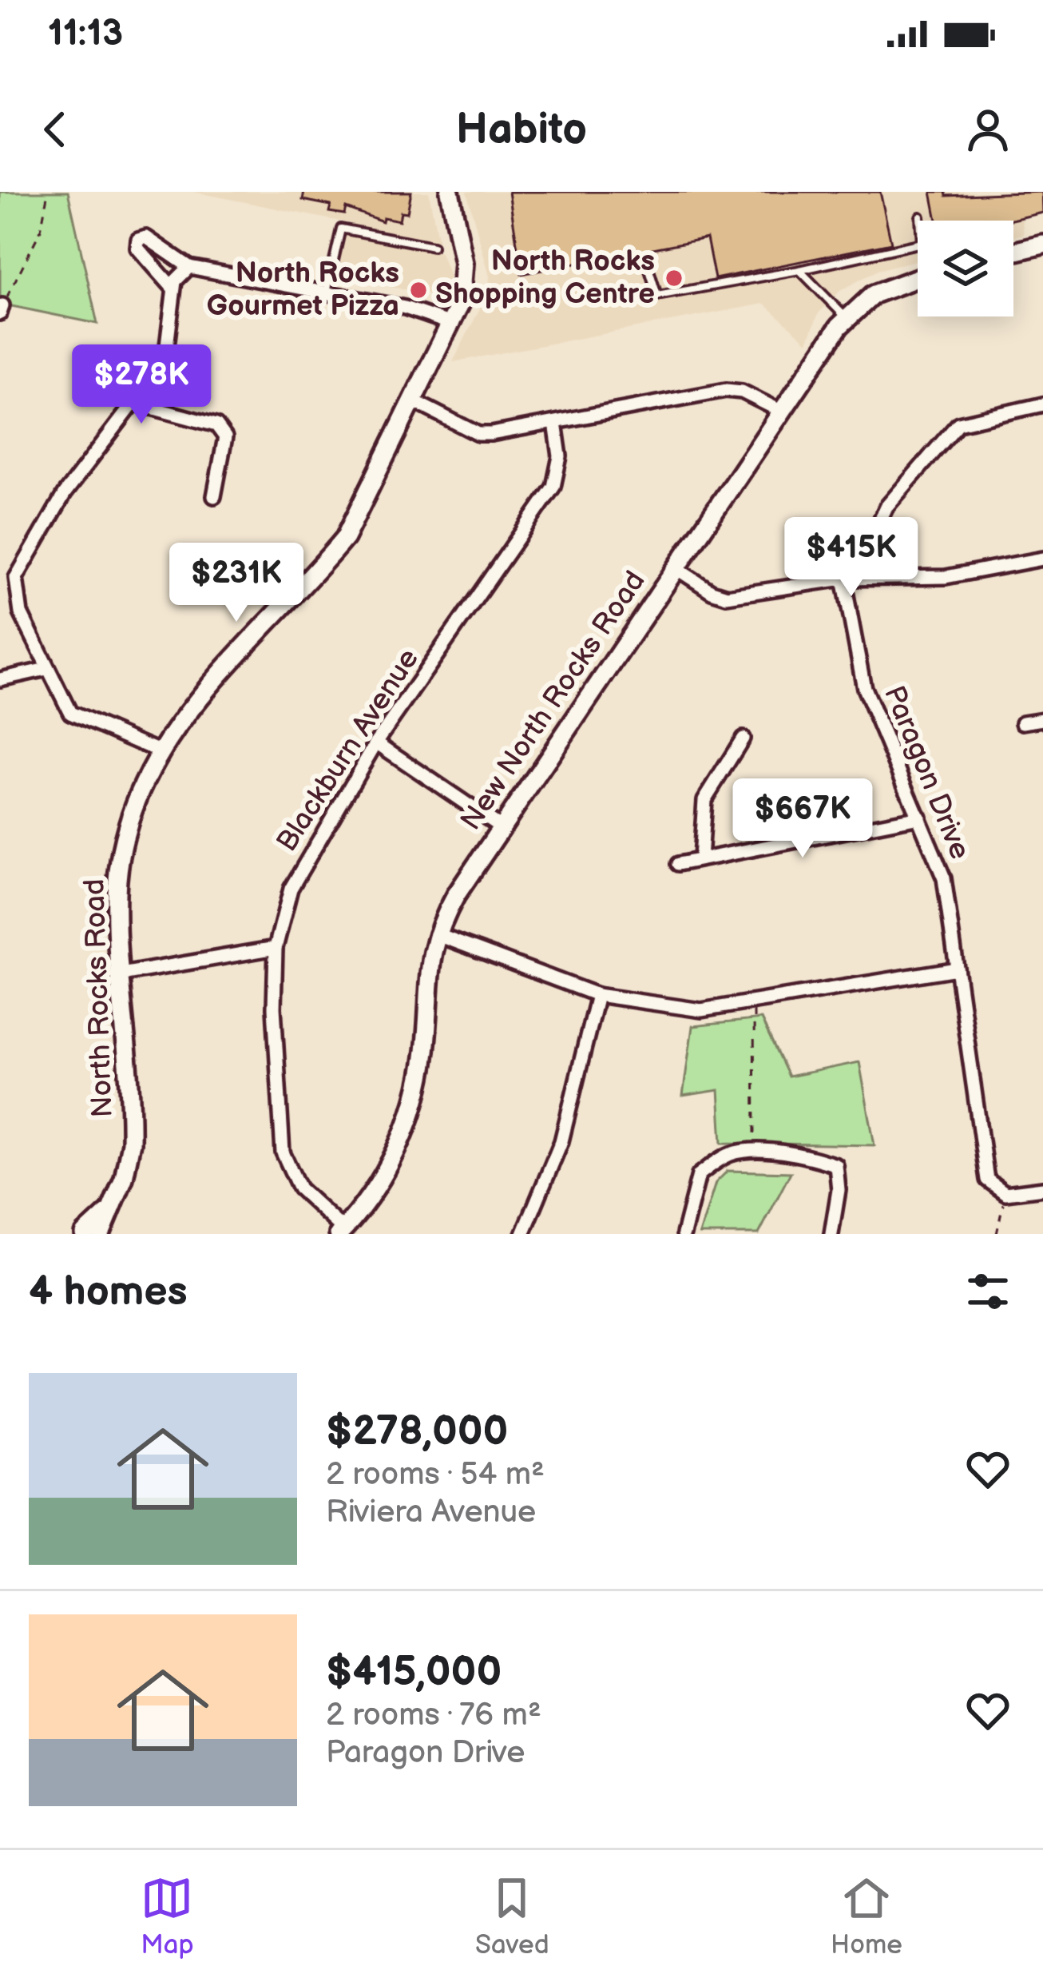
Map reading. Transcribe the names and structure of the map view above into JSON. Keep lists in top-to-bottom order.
{
  "streets": {
    "street": [
      "New North Rocks Road",
      "Blackburn Avenue",
      "Paragon Drive",
      "North Rocks Road"
    ]
  },
  "crossings": [
    ["New North Rocks Road", "Blackburn Avenue"]
  ],
  "places": ["North Rocks Shopping Centre", "North Rocks Gourmet Pizza"],
  "page": {
    "status": "11:13",
    "header": "Habito",
    "price": [
      "$278K",
      "$415K",
      "$231K",
      "$667K"
    ],
    "heading": "4 homes",
    "list": [
      {
        "name": "$278,000",
        "note": "2 rooms · 54 m² · Riviera Avenue"
      },
      {
        "name": "$415,000",
        "note": "2 rooms · 76 m² · Paragon Drive"
      }
    ],
    "tabs": ["Map", "Saved", "Home"]
  }
}
